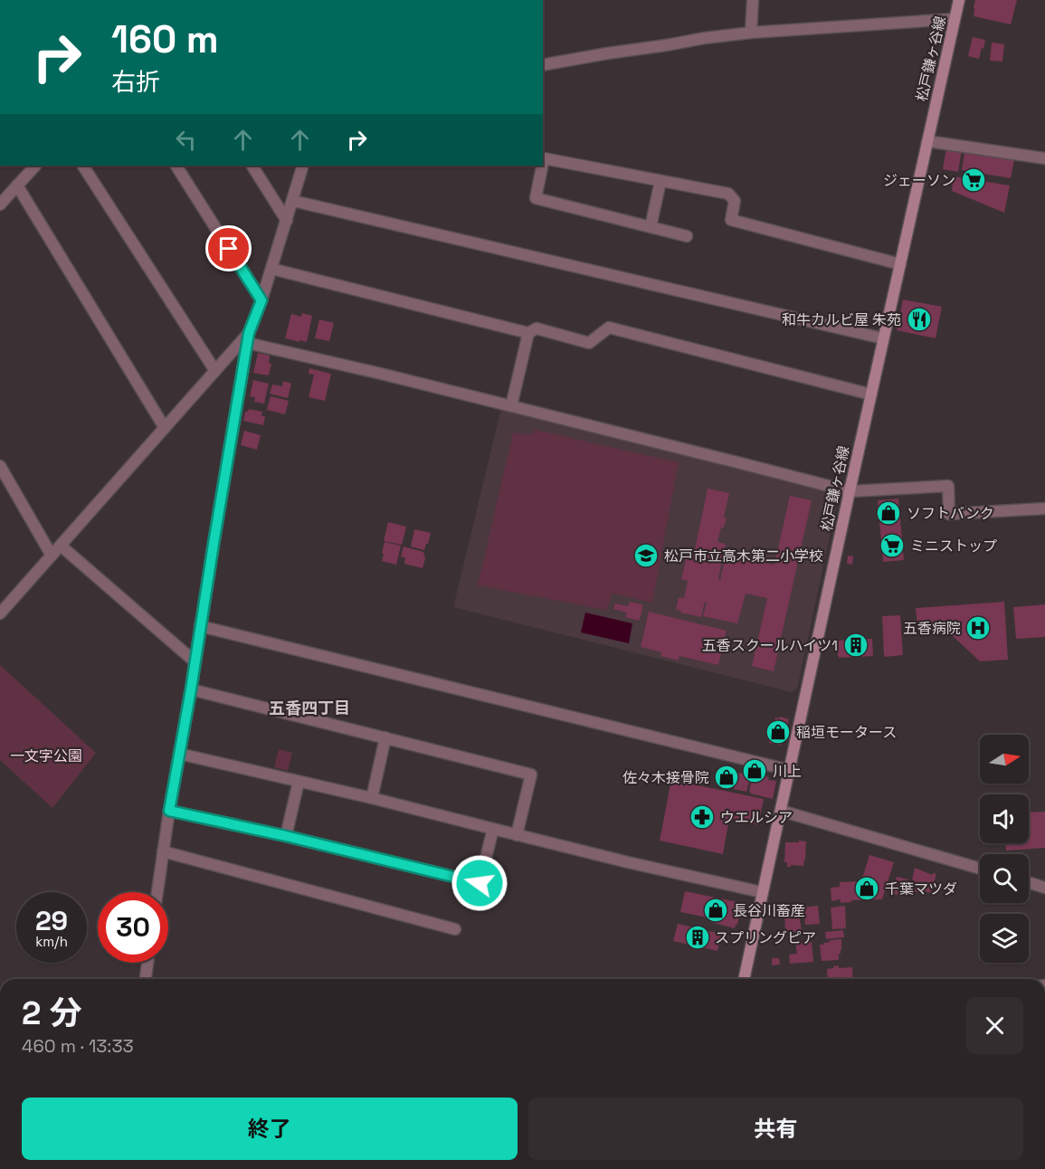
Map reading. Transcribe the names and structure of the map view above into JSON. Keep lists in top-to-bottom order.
{
  "streets": {
    "main road": ["松戸鎌ヶ谷線"]
  },
  "districts": ["五香四丁目"],
  "parks": ["一文字公園"],
  "places": {
    "supermarket": ["ジェーソン", "ミニストップ"],
    "restaurant": ["和牛カルビ屋 朱苑"],
    "shop": [
      "ソフトバンク",
      "稲垣モータース",
      "川上",
      "佐々木接骨院",
      "千葉マツダ",
      "長谷川畜産"
    ],
    "school or university": ["松戸市立高木第二小学校"],
    "hospital": ["五香病院"],
    "building": ["五香スクールハイツ1", "スプリングピア"],
    "pharmacy": ["ウエルシア"]
  },
  "north": "right",
  "page": {
    "turn": ["160 m", "右折"],
    "speed": "29 km/h",
    "limit": "30",
    "heading": ["2 分", "460 m · 13:33"],
    "buttons": ["終了", "共有"]
  }
}
